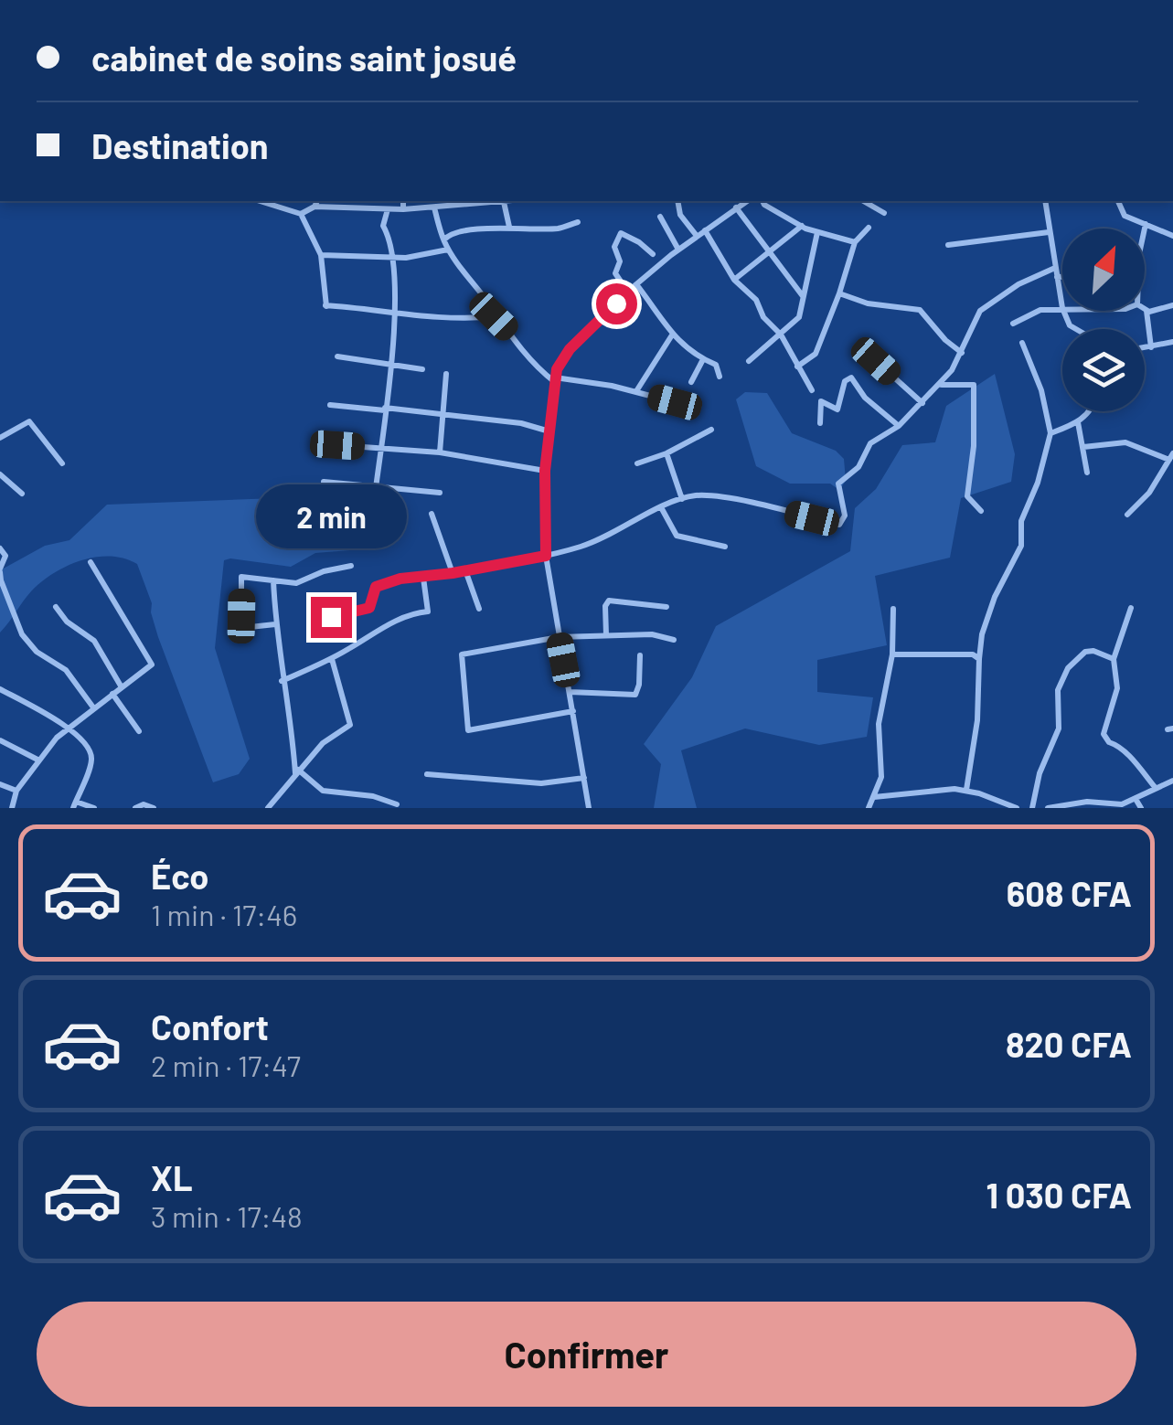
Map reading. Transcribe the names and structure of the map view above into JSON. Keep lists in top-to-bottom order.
{
  "north": "top right",
  "page": {
    "banner": ["cabinet de soins saint josué", "Destination"],
    "bubble": "2 min",
    "list": [
      {
        "name": "Éco",
        "note": "1 min · 17:46",
        "value": "608 CFA"
      },
      {
        "name": "Confort",
        "note": "2 min · 17:47",
        "value": "820 CFA"
      },
      {
        "name": "XL",
        "note": "3 min · 17:48",
        "value": "1 030 CFA"
      }
    ],
    "buttons": "Confirmer"
  }
}
